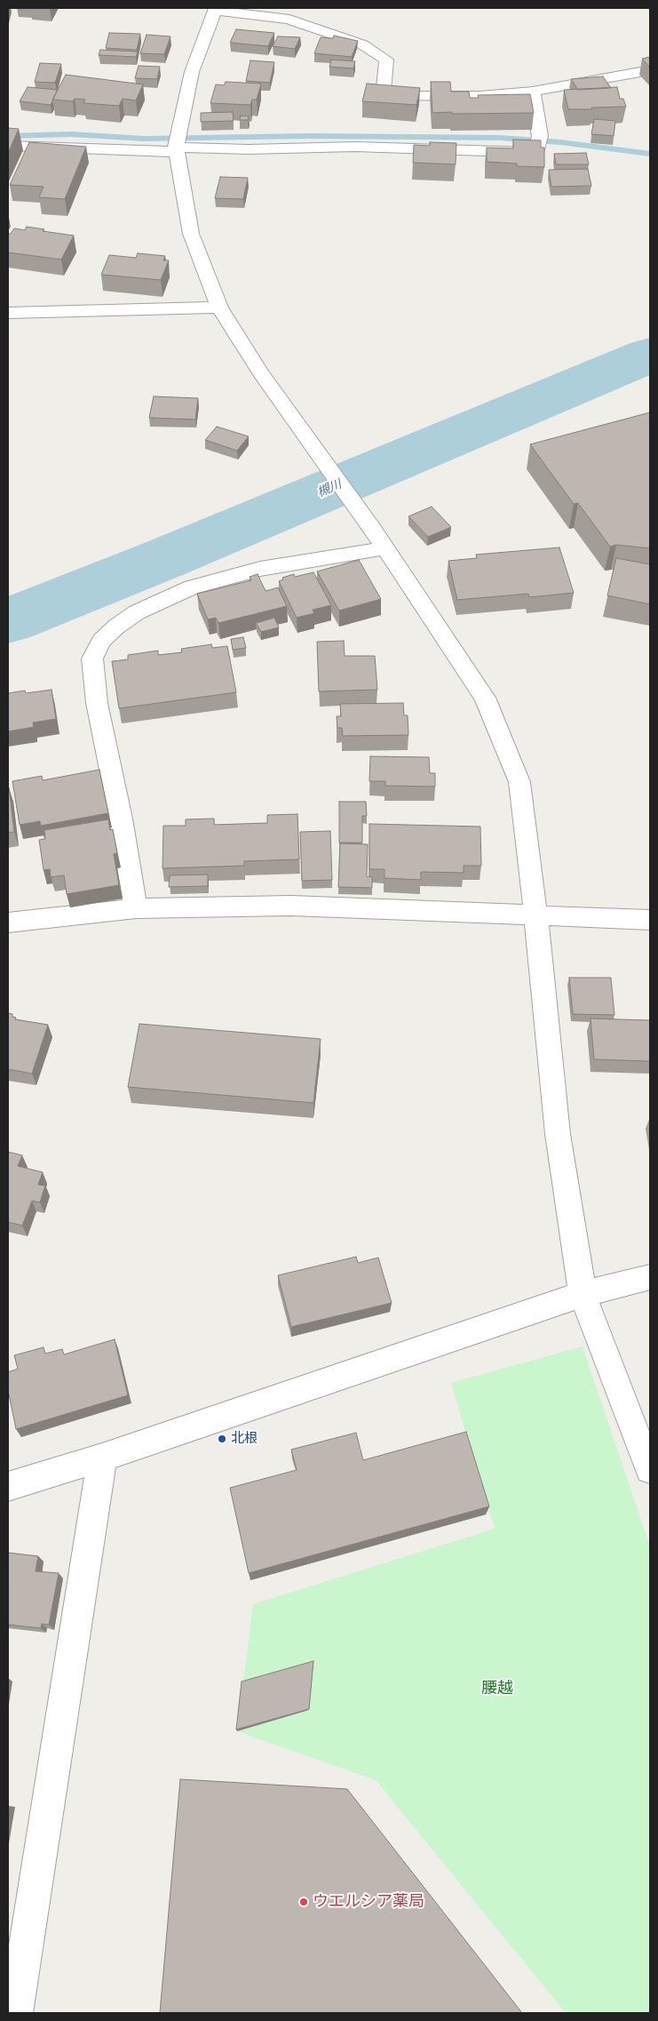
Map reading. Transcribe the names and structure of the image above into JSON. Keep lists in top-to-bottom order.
{
  "water": ["槻川"],
  "parks": ["腰越"],
  "places": ["北根", "ウエルシア薬局"]
}
